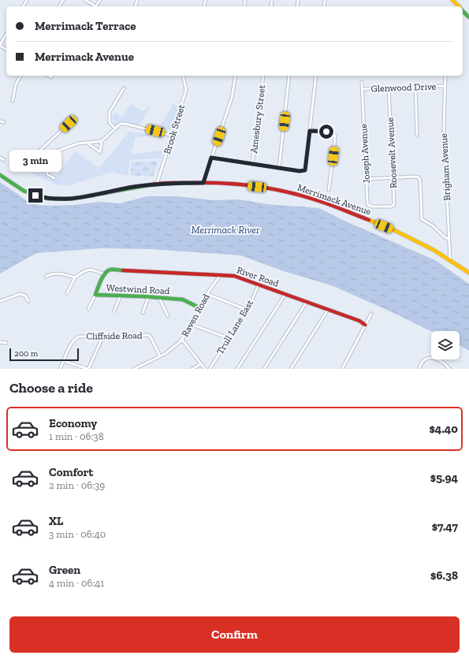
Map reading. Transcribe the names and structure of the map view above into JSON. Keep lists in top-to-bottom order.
{
  "streets": {
    "main road": ["Merrimack Avenue", "River Road", "Westwind Road"],
    "street": [
      "Glenwood Drive",
      "Amesbury Street",
      "Brook Street",
      "Roosevelt Avenue",
      "Joseph Avenue",
      "Brigham Avenue",
      "Raven Road",
      "Trull Lane East",
      "Cliffside Road"
    ]
  },
  "crossings": [
    ["Glenwood Drive", "Roosevelt Avenue"],
    ["Glenwood Drive", "Joseph Avenue"],
    ["Glenwood Drive", "Brigham Avenue"],
    ["Brook Street", "Merrimack Avenue"],
    ["Roosevelt Avenue", "Joseph Avenue"],
    ["Brigham Avenue", "Merrimack Avenue"],
    ["River Road", "Westwind Road"],
    ["River Road", "Raven Road"],
    ["River Road", "Trull Lane East"],
    ["Westwind Road", "Raven Road"],
    ["Raven Road", "Cliffside Road"]
  ],
  "water": ["Merrimack River"],
  "scale_bar": "200 m",
  "page": {
    "banner": ["Merrimack Terrace", "Merrimack Avenue"],
    "bubble": "3 min",
    "scale": "200 m",
    "heading": "Choose a ride",
    "list": [
      {
        "name": "Economy",
        "note": "1 min · 06:38",
        "value": "$4.40"
      },
      {
        "name": "Comfort",
        "note": "2 min · 06:39",
        "value": "$5.94"
      },
      {
        "name": "XL",
        "note": "3 min · 06:40",
        "value": "$7.47"
      },
      {
        "name": "Green",
        "note": "4 min · 06:41",
        "value": "$6.38"
      }
    ],
    "buttons": "Confirm"
  }
}
